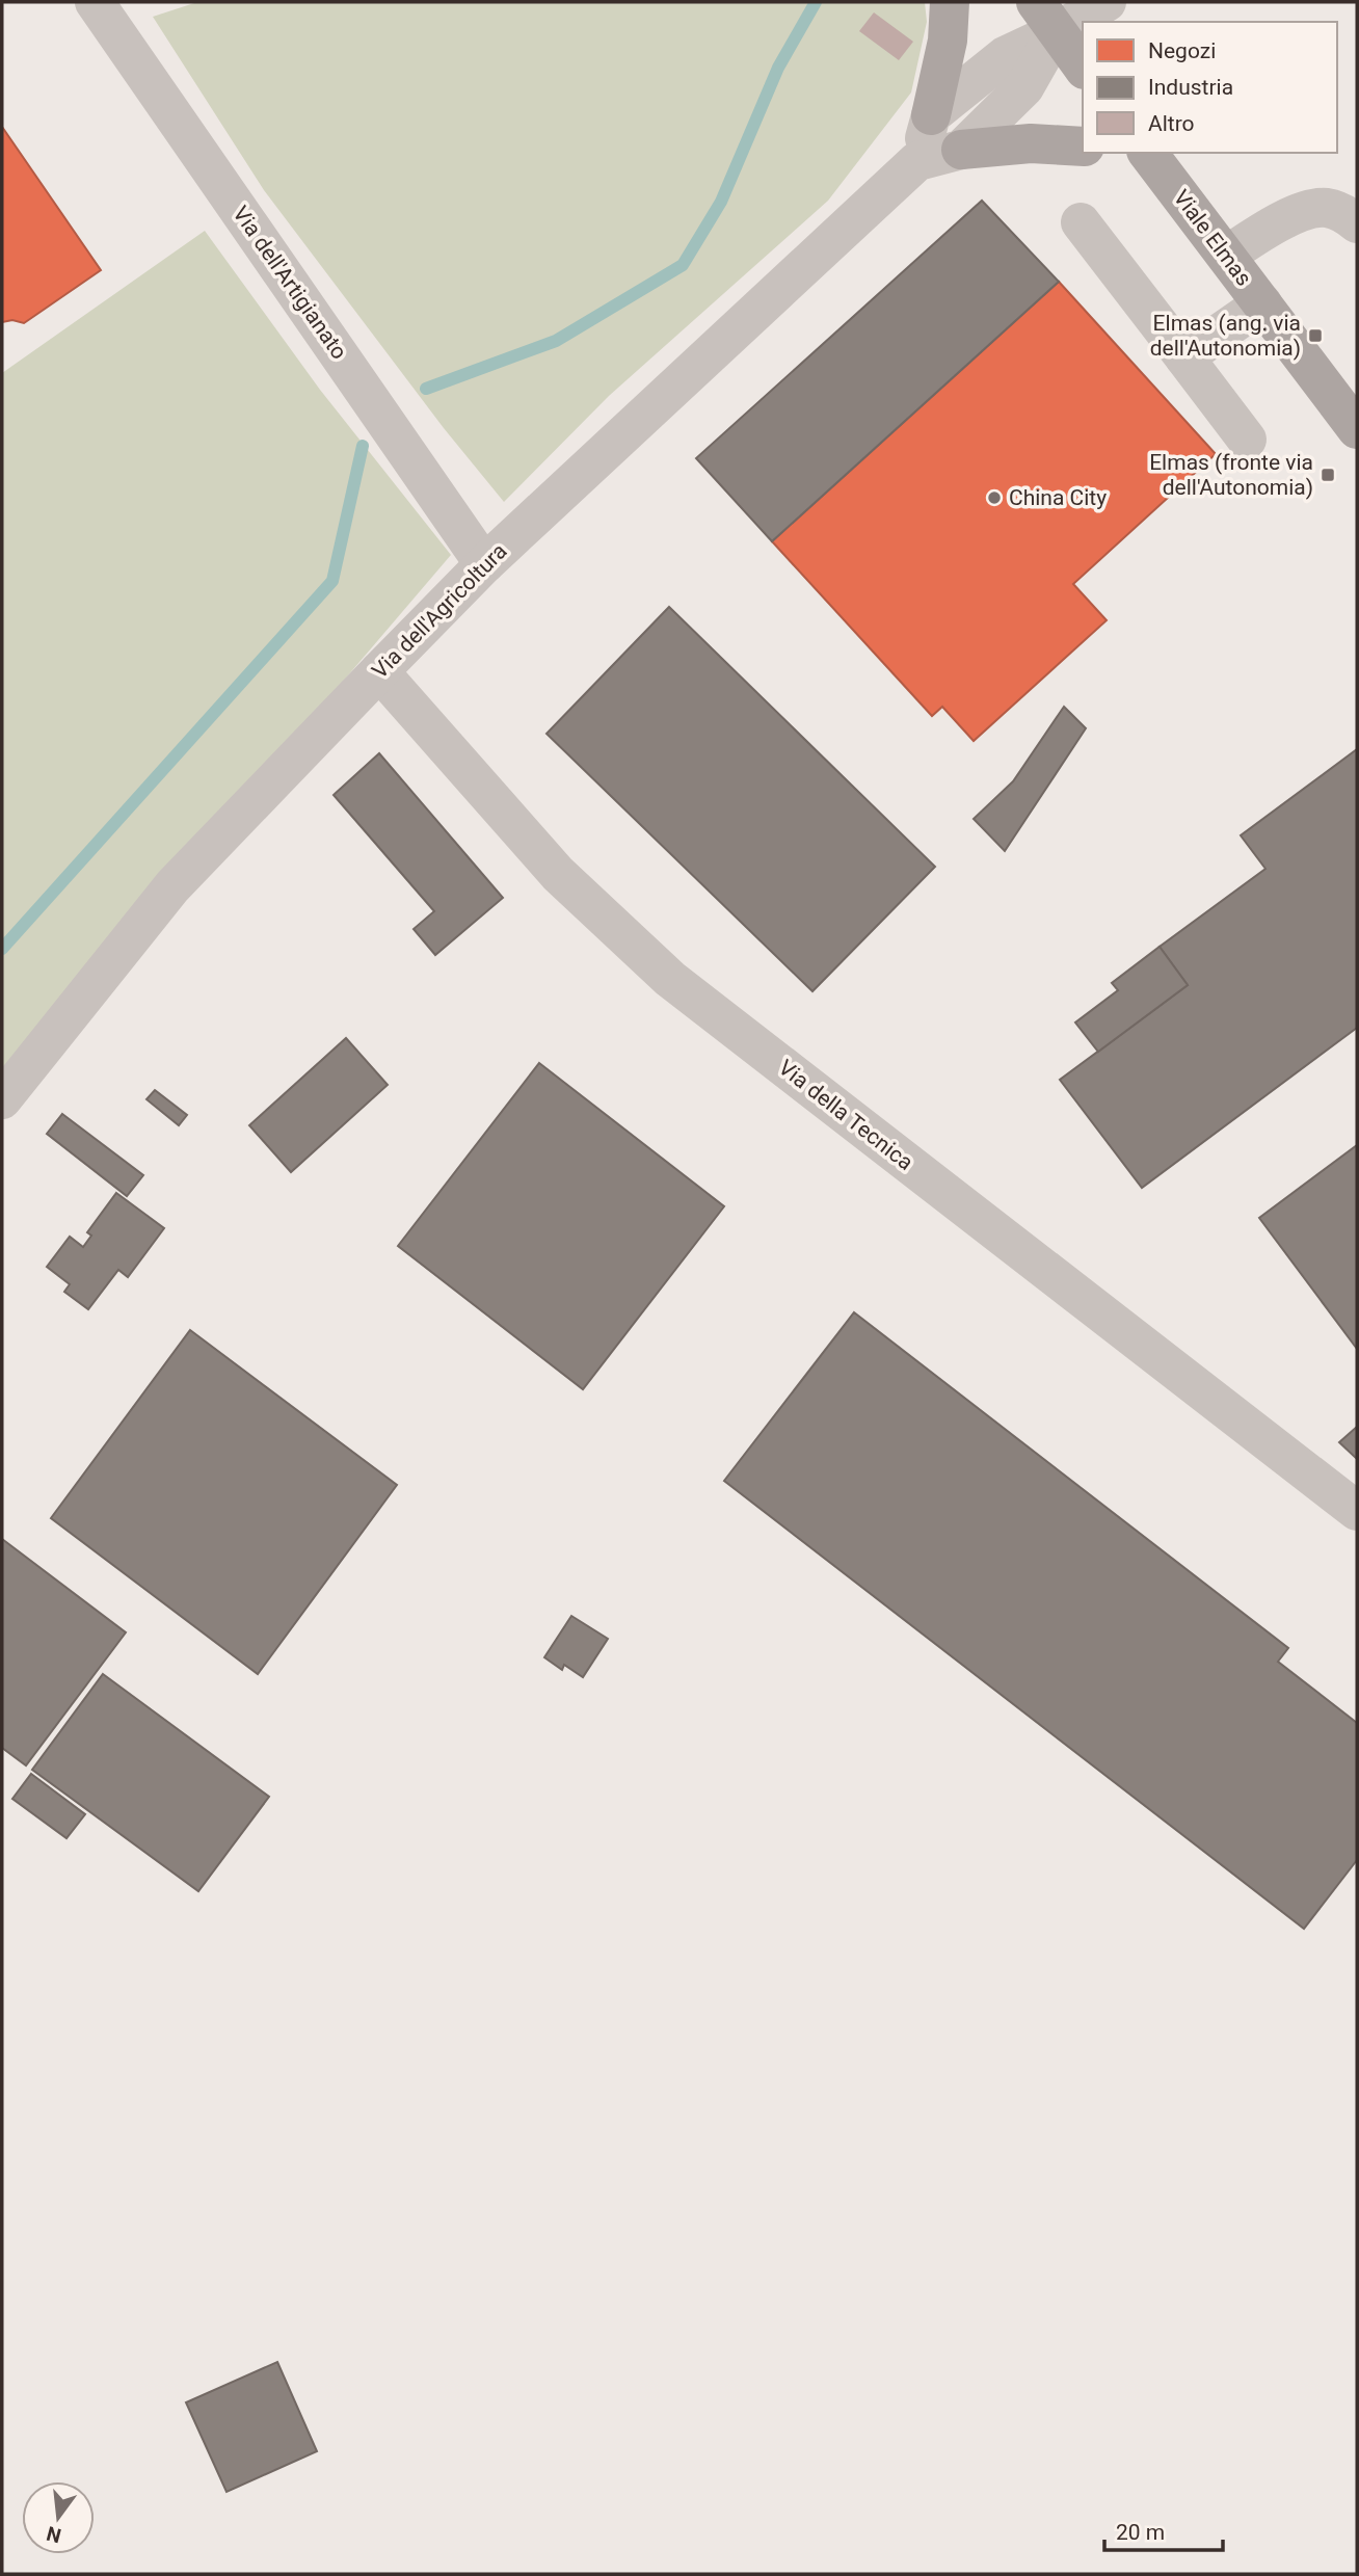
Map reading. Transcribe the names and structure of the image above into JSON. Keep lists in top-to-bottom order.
{
  "streets": {
    "main road": ["Viale Elmas"],
    "street": ["Via dell'Artigianato", "Via dell'Agricoltura", "Via della Tecnica"]
  },
  "crossings": [
    ["Via dell'Artigianato", "Via dell'Agricoltura"],
    ["Via dell'Agricoltura", "Via della Tecnica"]
  ],
  "places": {
    "transit": ["Elmas (ang. via dell'Autonomia)", "Elmas (fronte via dell'Autonomia)"],
    "other": ["China City"]
  },
  "legend": ["Negozi", "Industria", "Altro"],
  "scale_bar": "20 m",
  "north": "bottom"
}
